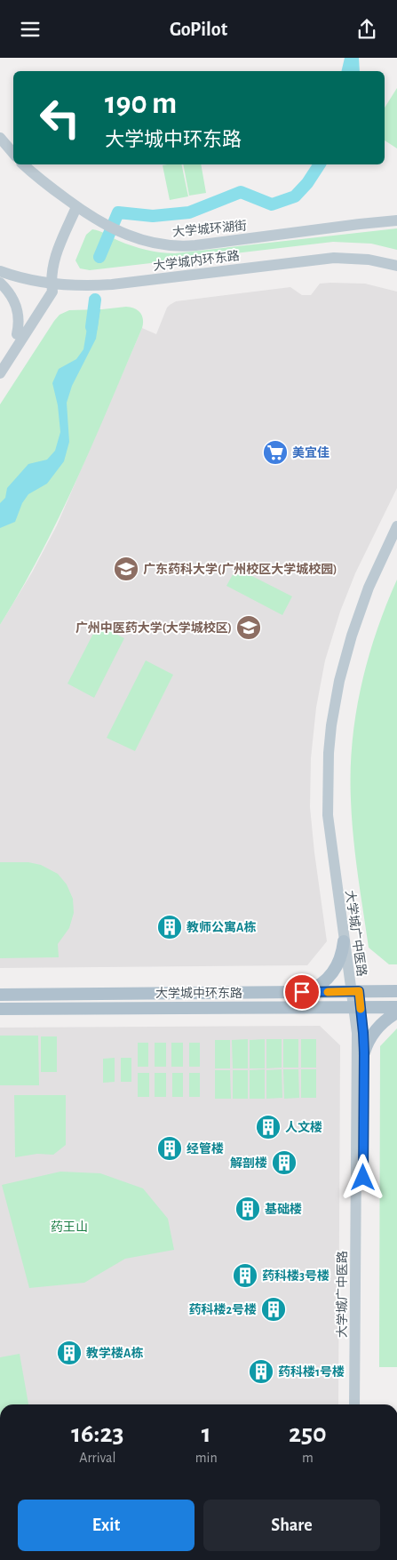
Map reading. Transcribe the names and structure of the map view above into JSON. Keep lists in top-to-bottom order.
{
  "streets": {
    "main road": [
      "大学城环湖街",
      "大学城内环东路",
      "大学城广中医路",
      "大学城中环东路"
    ]
  },
  "crossings": [
    ["大学城广中医路", "大学城中环东路"]
  ],
  "parks": ["药王山"],
  "places": {
    "supermarket": ["美宜佳"],
    "school or university": ["广东药科大学(广州校区大学城校园)", "广州中医药大学(大学城校区)"],
    "building": [
      "教师公寓A栋",
      "人文楼",
      "经管楼",
      "解剖楼",
      "基础楼",
      "药科楼3号楼",
      "药科楼2号楼",
      "教学楼A栋",
      "药科楼1号楼"
    ]
  },
  "page": {
    "header": "GoPilot",
    "turn": ["190 m", "大学城中环东路"],
    "eta": [
      "16:23",
      "Arrival",
      "1",
      "min",
      "250",
      "m"
    ],
    "buttons": ["Exit", "Share"]
  }
}
